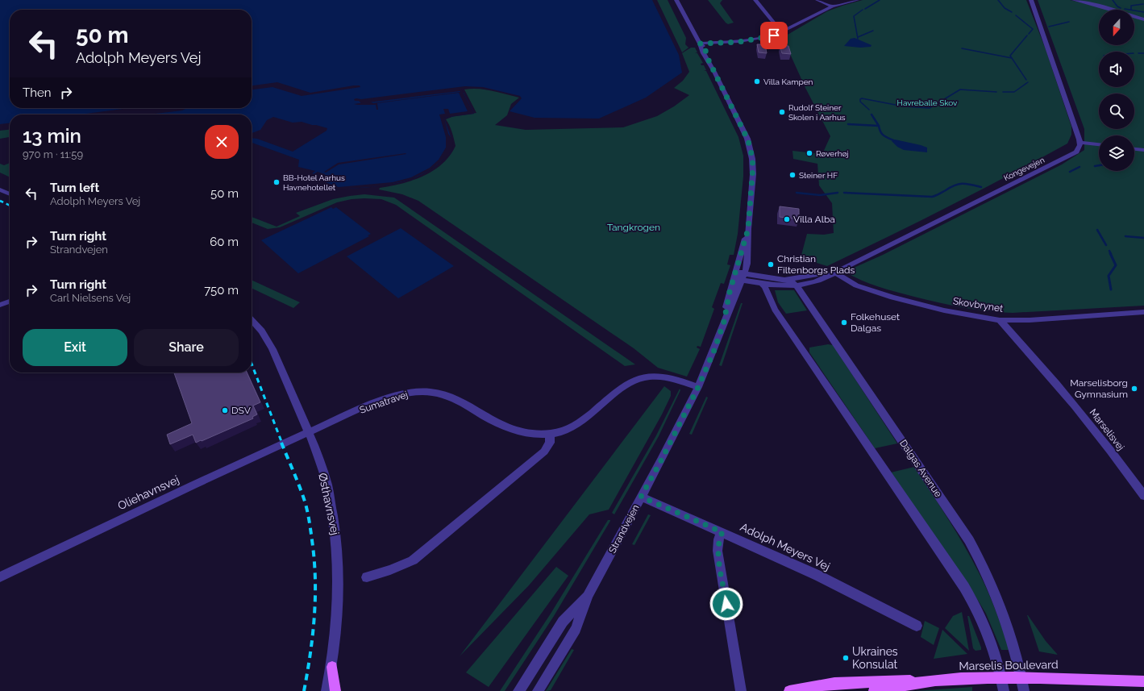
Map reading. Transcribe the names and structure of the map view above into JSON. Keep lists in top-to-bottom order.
{
  "streets": {
    "main road": ["Marselis Boulevard"],
    "street": [
      "Kongevejen",
      "Skovbrynet",
      "Sumatravej",
      "Marselisvej",
      "Dalgas Avenue",
      "Oliehavnsvej",
      "Østhavnsvej",
      "Strandvejen",
      "Adolph Meyers Vej"
    ]
  },
  "crossings": [
    ["Kongevejen", "Skovbrynet"],
    ["Skovbrynet", "Marselisvej"],
    ["Sumatravej", "Oliehavnsvej"],
    ["Sumatravej", "Østhavnsvej"],
    ["Sumatravej", "Strandvejen"],
    ["Dalgas Avenue", "Marselis Boulevard"],
    ["Oliehavnsvej", "Østhavnsvej"],
    ["Strandvejen", "Adolph Meyers Vej"]
  ],
  "parks": ["Havreballe Skov", "Tangkrogen"],
  "places": [
    "Villa Kampen",
    "Rudolf Steiner Skolen i Aarhus",
    "Røverhøj",
    "Steiner HF",
    "BB-Hotel Aarhus Havnehotellet",
    "Villa Alba",
    "Christian Filtenborgs Plads",
    "Folkehuset Dalgas",
    "Marselisborg Gymnasium",
    "DSV",
    "Ukraines Konsulat"
  ],
  "north": "bottom",
  "page": {
    "turn": ["50 m", "Adolph Meyers Vej"],
    "then": "Then",
    "heading": ["13 min", "970 m · 11:59"],
    "list": [
      {
        "name": "Turn left",
        "note": "Adolph Meyers Vej",
        "value": "50 m"
      },
      {
        "name": "Turn right",
        "note": "Strandvejen",
        "value": "60 m"
      },
      {
        "name": "Turn right",
        "note": "Carl Nielsens Vej",
        "value": "750 m"
      }
    ],
    "buttons": ["Exit", "Share"]
  }
}
